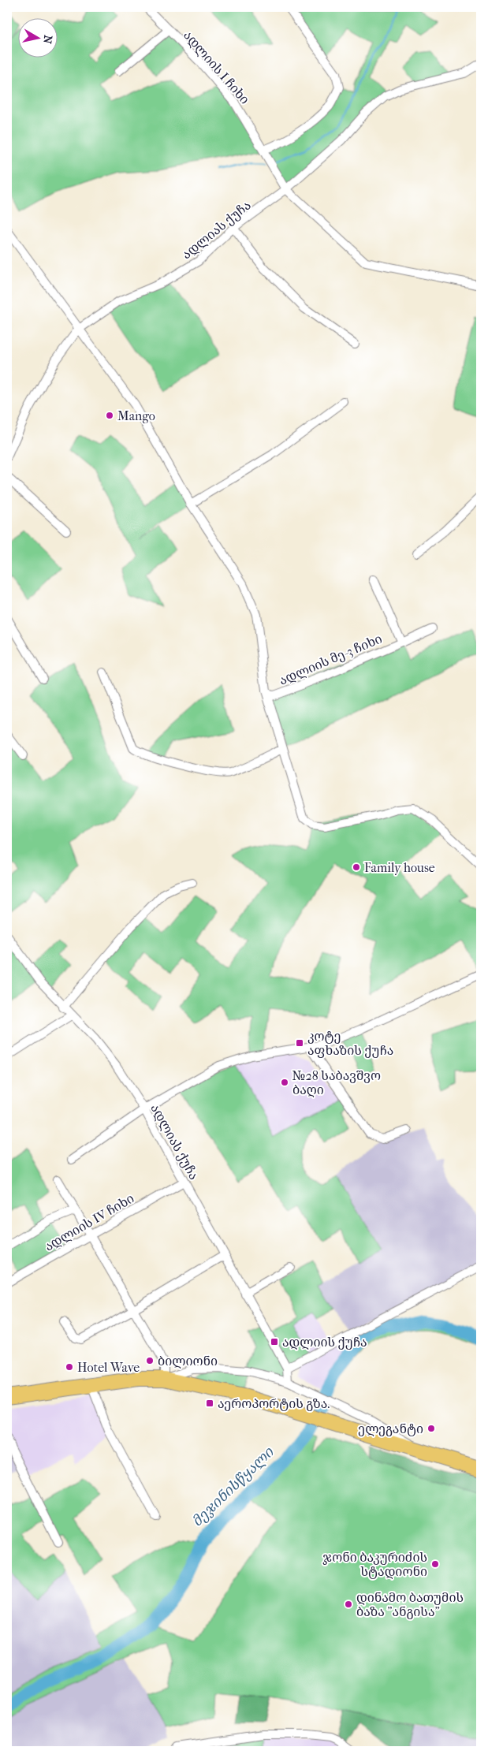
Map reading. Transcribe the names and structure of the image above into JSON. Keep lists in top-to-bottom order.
{
  "streets": {
    "street": [
      "ადლიის I ჩიხი",
      "ადლიას ქუჩა",
      "ადლიის მე-3 ჩიხი",
      "ადლიის IV ჩიხი"
    ]
  },
  "crossings": [
    ["ადლიის I ჩიხი", "ადლიას ქუჩა"],
    ["ადლიას ქუჩა", "ადლიის მე-3 ჩიხი"],
    ["ადლიას ქუჩა", "ადლიის IV ჩიხი"]
  ],
  "water": ["მეჯინისწყალი"],
  "places": {
    "other": [
      "Mango",
      "Family house",
      "№28 საბავშვო ბაღი",
      "ბილიონი",
      "Hotel Wave",
      "ელეგანტი",
      "ჯონი ბაკურიძის სტადიონი",
      "დინამო ბათუმის ბაზა \"ანგისა\""
    ],
    "transit": ["კოტე აფხაზის ქუჩა", "ადლიის ქუჩა", "აეროპორტის გზა."]
  },
  "north": "right"
}
